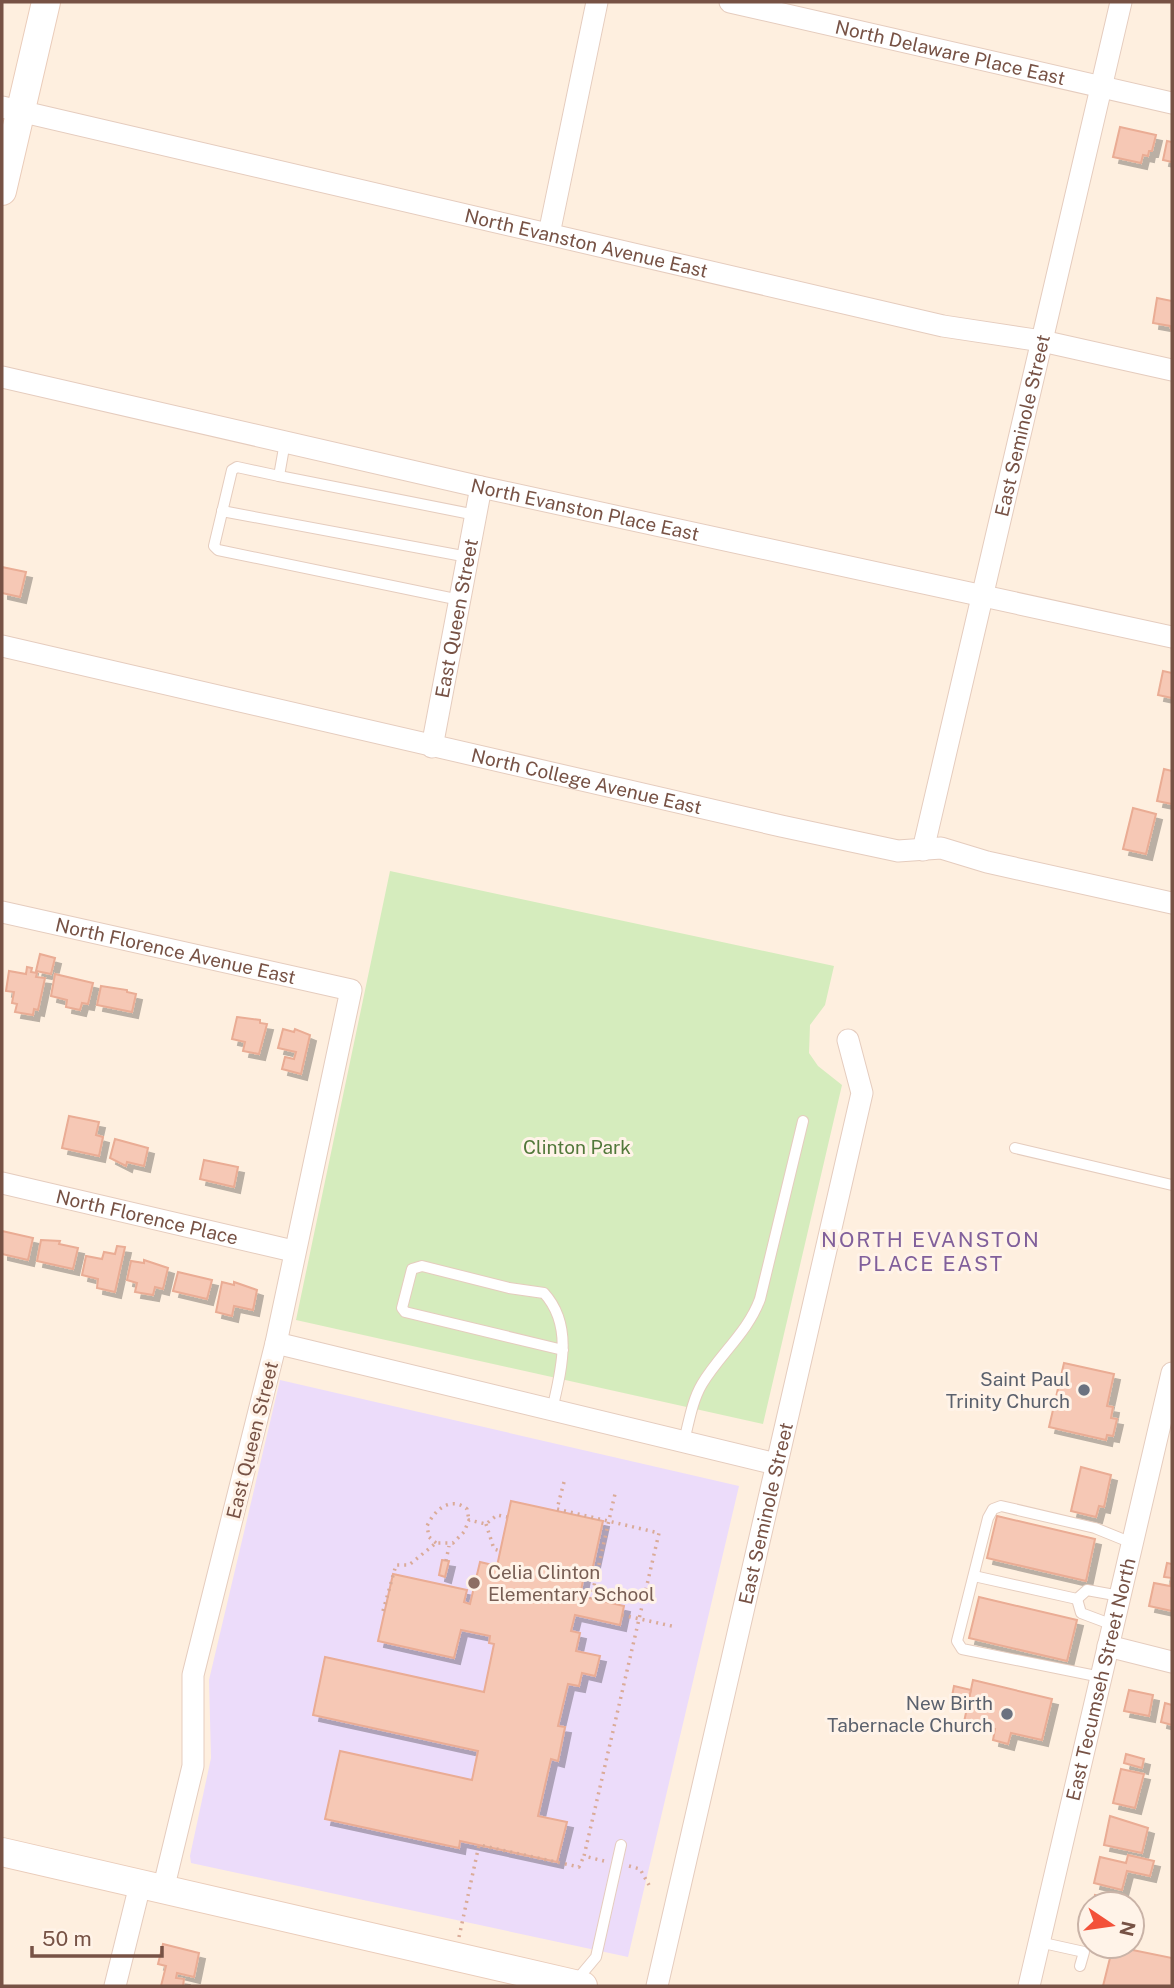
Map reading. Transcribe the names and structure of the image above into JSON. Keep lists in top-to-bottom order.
{
  "streets": {
    "street": [
      "North Delaware Place East",
      "North Evanston Avenue East",
      "East Seminole Street",
      "North Evanston Place East",
      "East Queen Street",
      "North College Avenue East",
      "North Florence Avenue East",
      "North Florence Place",
      "East Tecumseh Street North"
    ]
  },
  "crossings": [
    ["North Delaware Place East", "East Seminole Street"],
    ["North Evanston Avenue East", "East Seminole Street"],
    ["East Seminole Street", "North Evanston Place East"],
    ["East Seminole Street", "North College Avenue East"],
    ["North Evanston Place East", "East Queen Street"],
    ["East Queen Street", "North College Avenue East"],
    ["East Queen Street", "North Florence Avenue East"],
    ["East Queen Street", "North Florence Place"]
  ],
  "districts": ["NORTH EVANSTON PLACE EAST"],
  "parks": ["Clinton Park"],
  "places": ["Saint Paul Trinity Church", "Celia Clinton Elementary School", "New Birth Tabernacle Church"],
  "scale_bar": "50 m",
  "north": "right"
}
